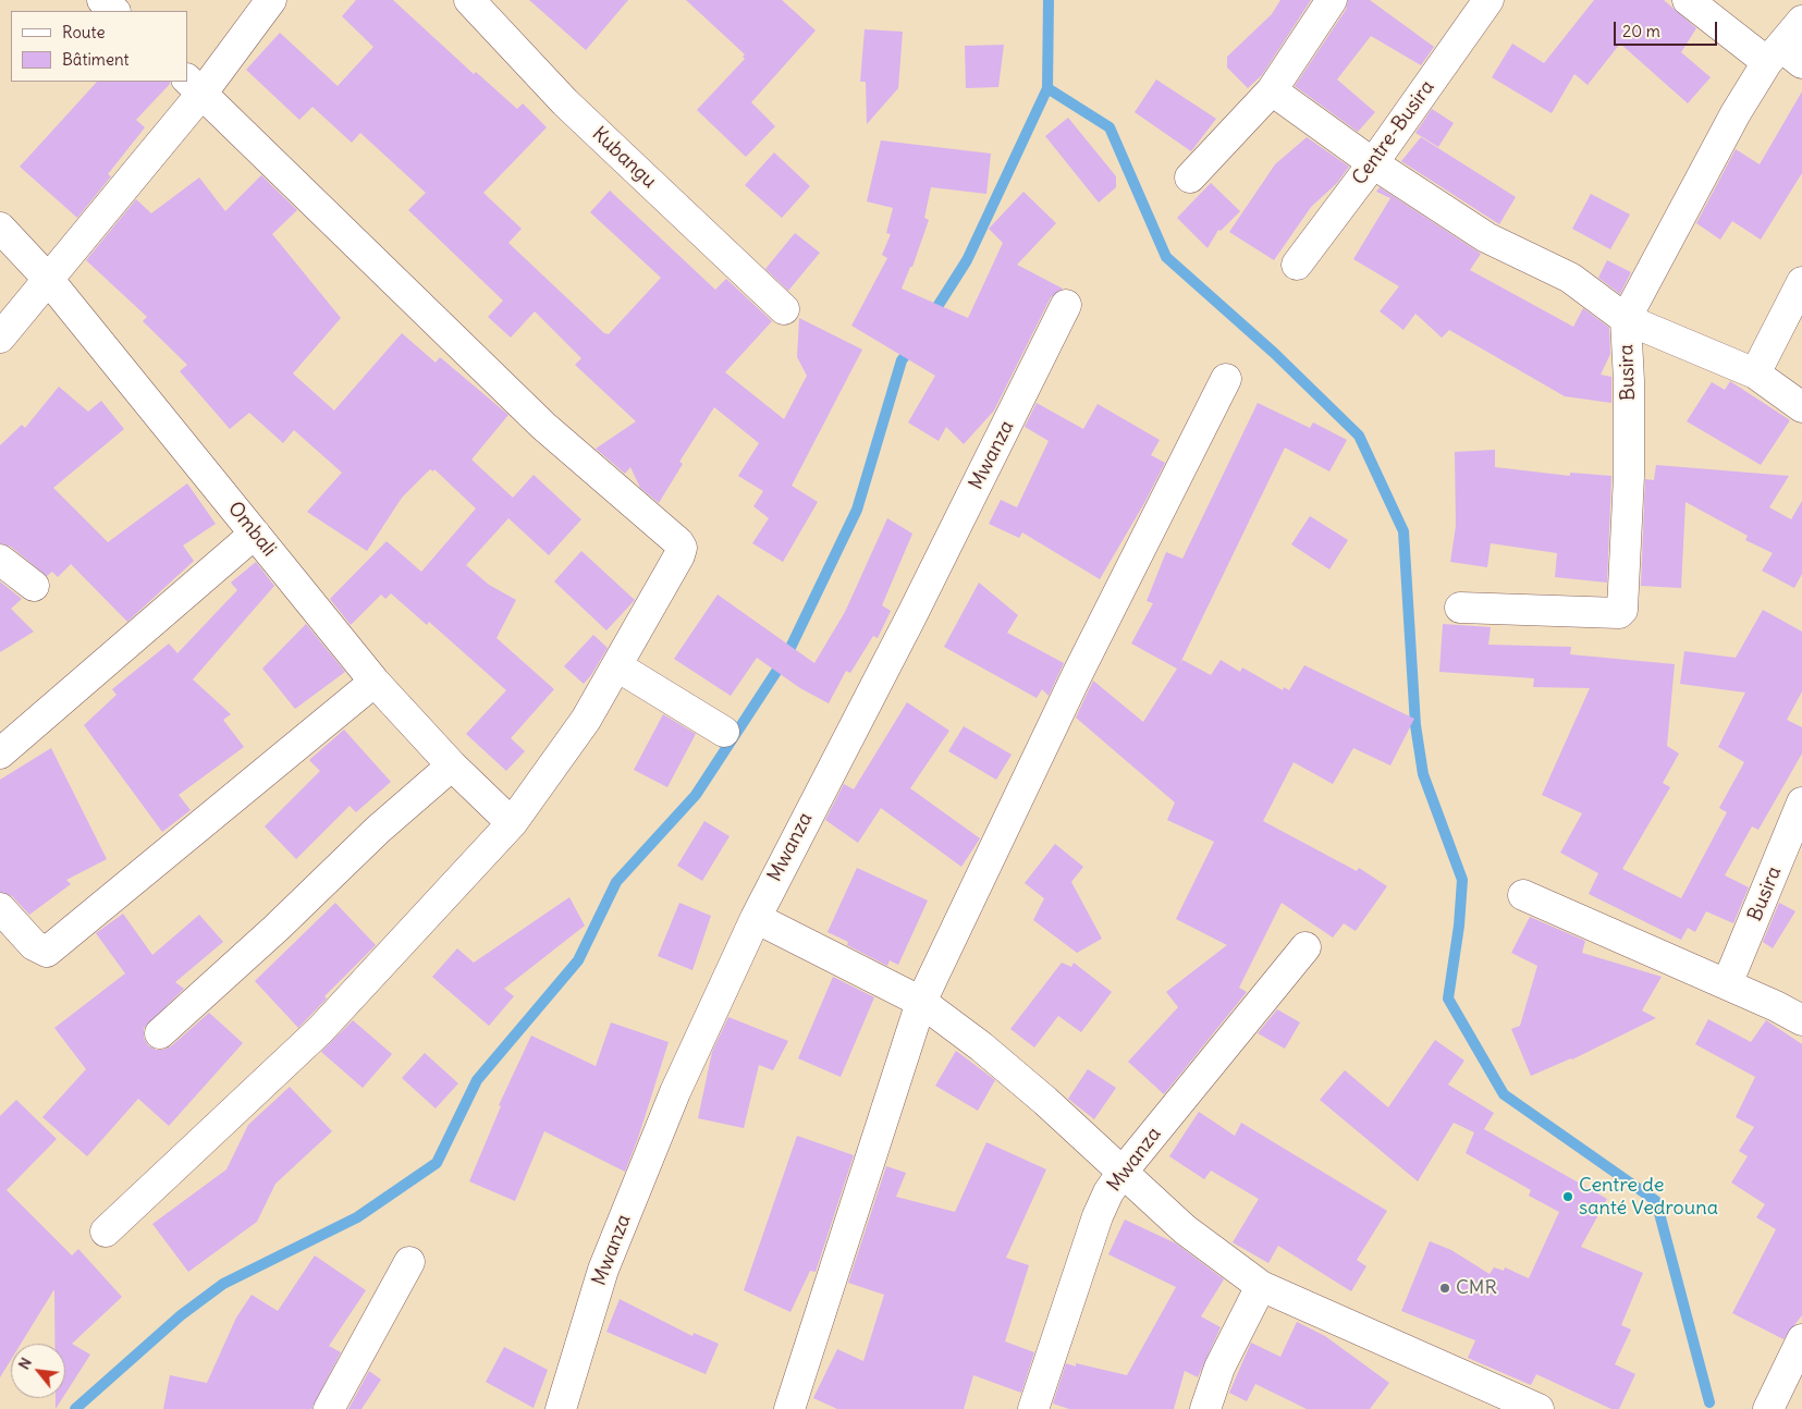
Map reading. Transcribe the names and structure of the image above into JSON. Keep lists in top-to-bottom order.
{
  "streets": {
    "street": [
      "Centre-Busira",
      "Kubangu",
      "Busira",
      "Mwanza",
      "Ombali"
    ]
  },
  "places": ["Centre de santé Vedrouna", "CMR"],
  "legend": ["Route", "Bâtiment"],
  "scale_bar": "20 m",
  "north": "top left"
}
